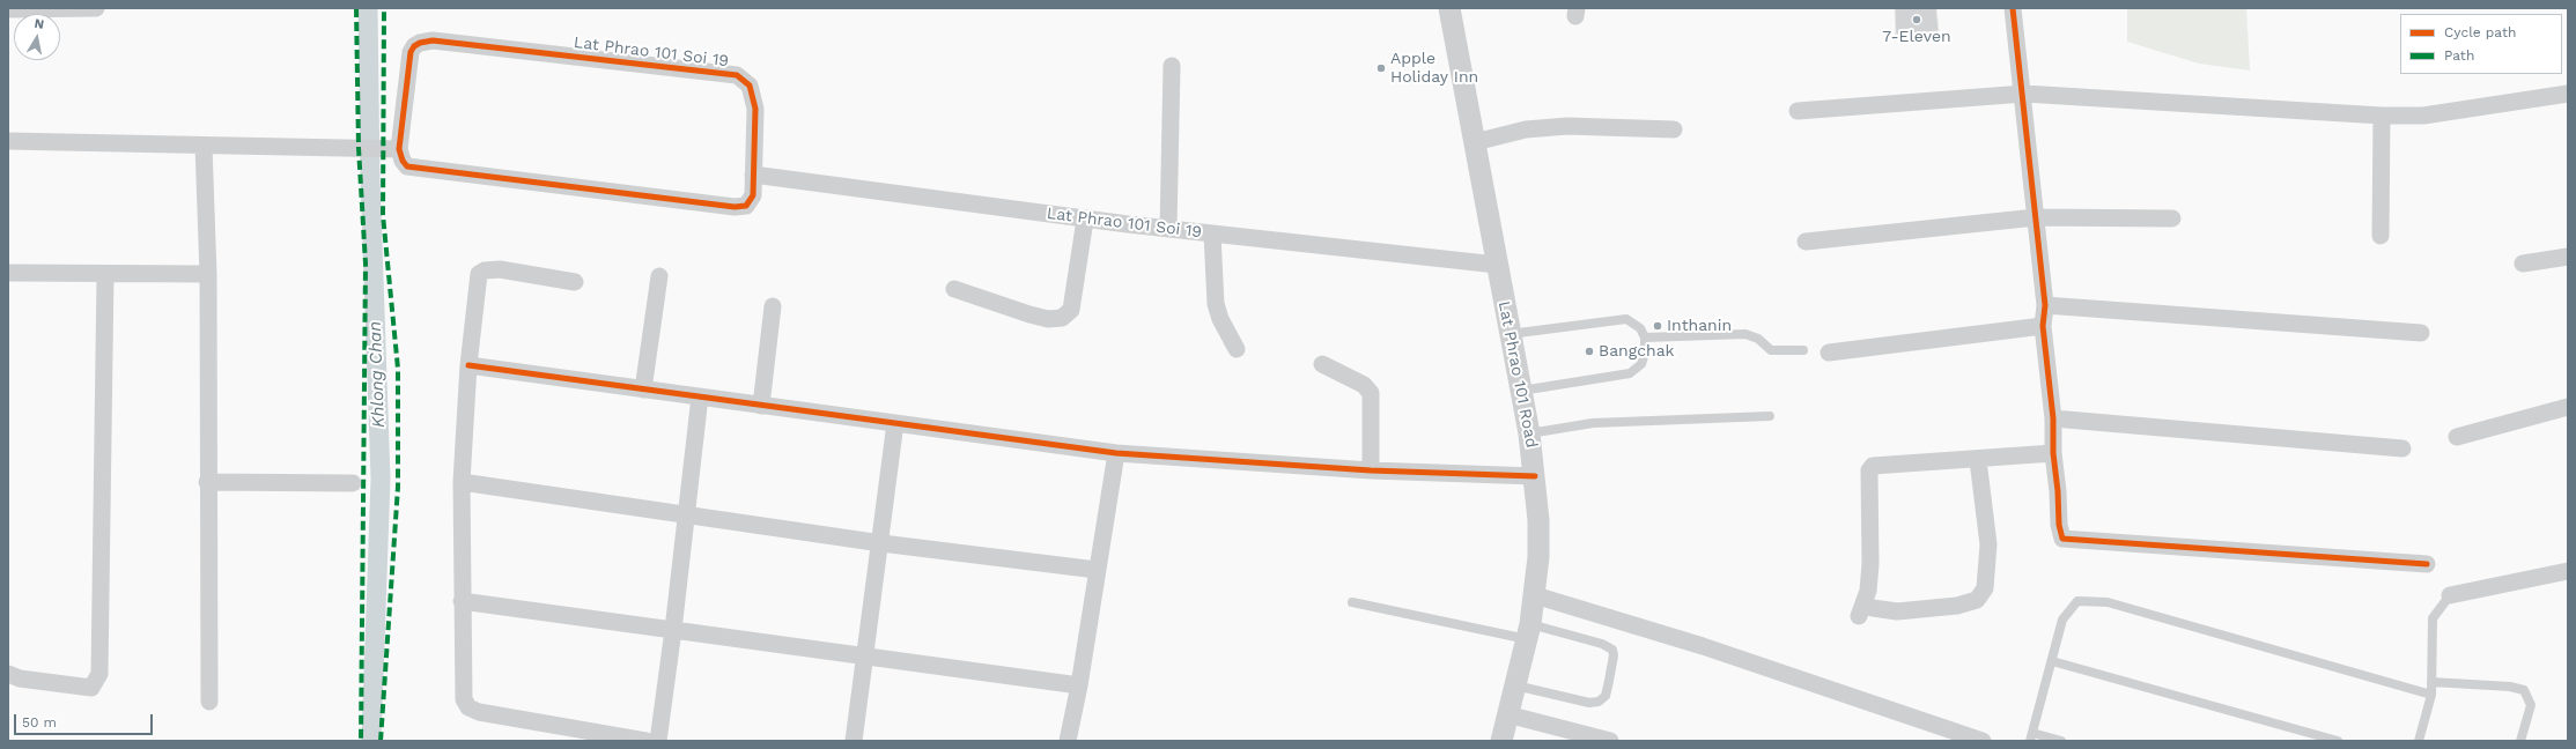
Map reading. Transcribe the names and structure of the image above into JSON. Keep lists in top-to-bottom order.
{
  "streets": {
    "street": ["Lat Phrao 101 Soi 19", "Lat Phrao 101 Road"]
  },
  "crossings": [
    ["Lat Phrao 101 Soi 19", "Lat Phrao 101 Road"]
  ],
  "water": ["Khlong Chan"],
  "places": [
    "7-Eleven",
    "Apple Holiday Inn",
    "Inthanin",
    "Bangchak"
  ],
  "legend": ["Cycle path", "Path"],
  "scale_bar": "50 m",
  "north": "top"
}
